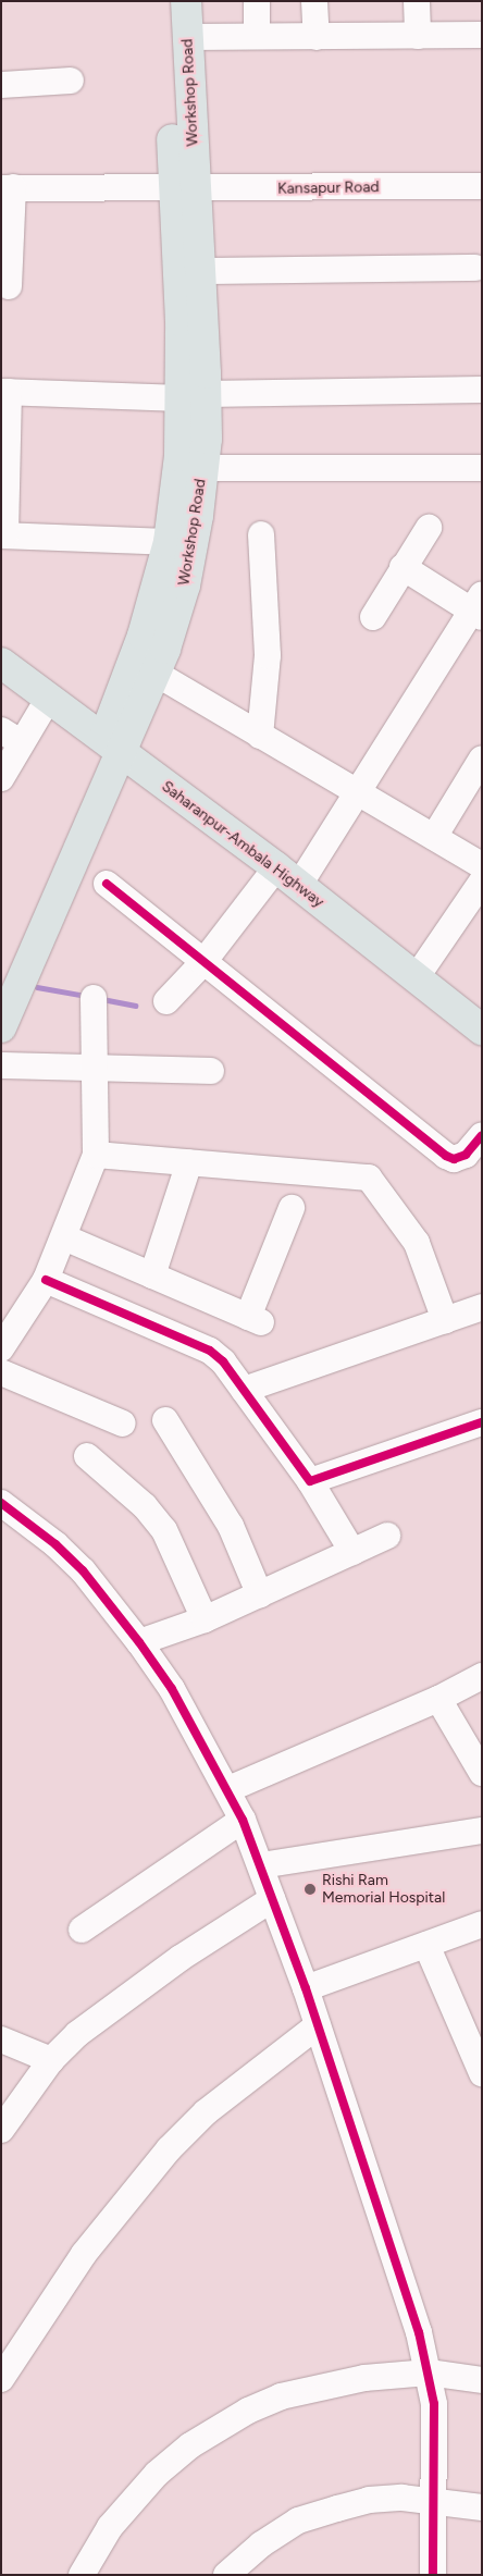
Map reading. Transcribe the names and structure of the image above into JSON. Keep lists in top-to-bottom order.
{
  "streets": {
    "main road": ["Workshop Road", "Saharanpur-Ambala Highway"],
    "street": ["Kansapur Road"]
  },
  "crossings": [
    ["Workshop Road", "Kansapur Road"],
    ["Workshop Road", "Saharanpur-Ambala Highway"]
  ],
  "places": ["Rishi Ram Memorial Hospital"]
}
